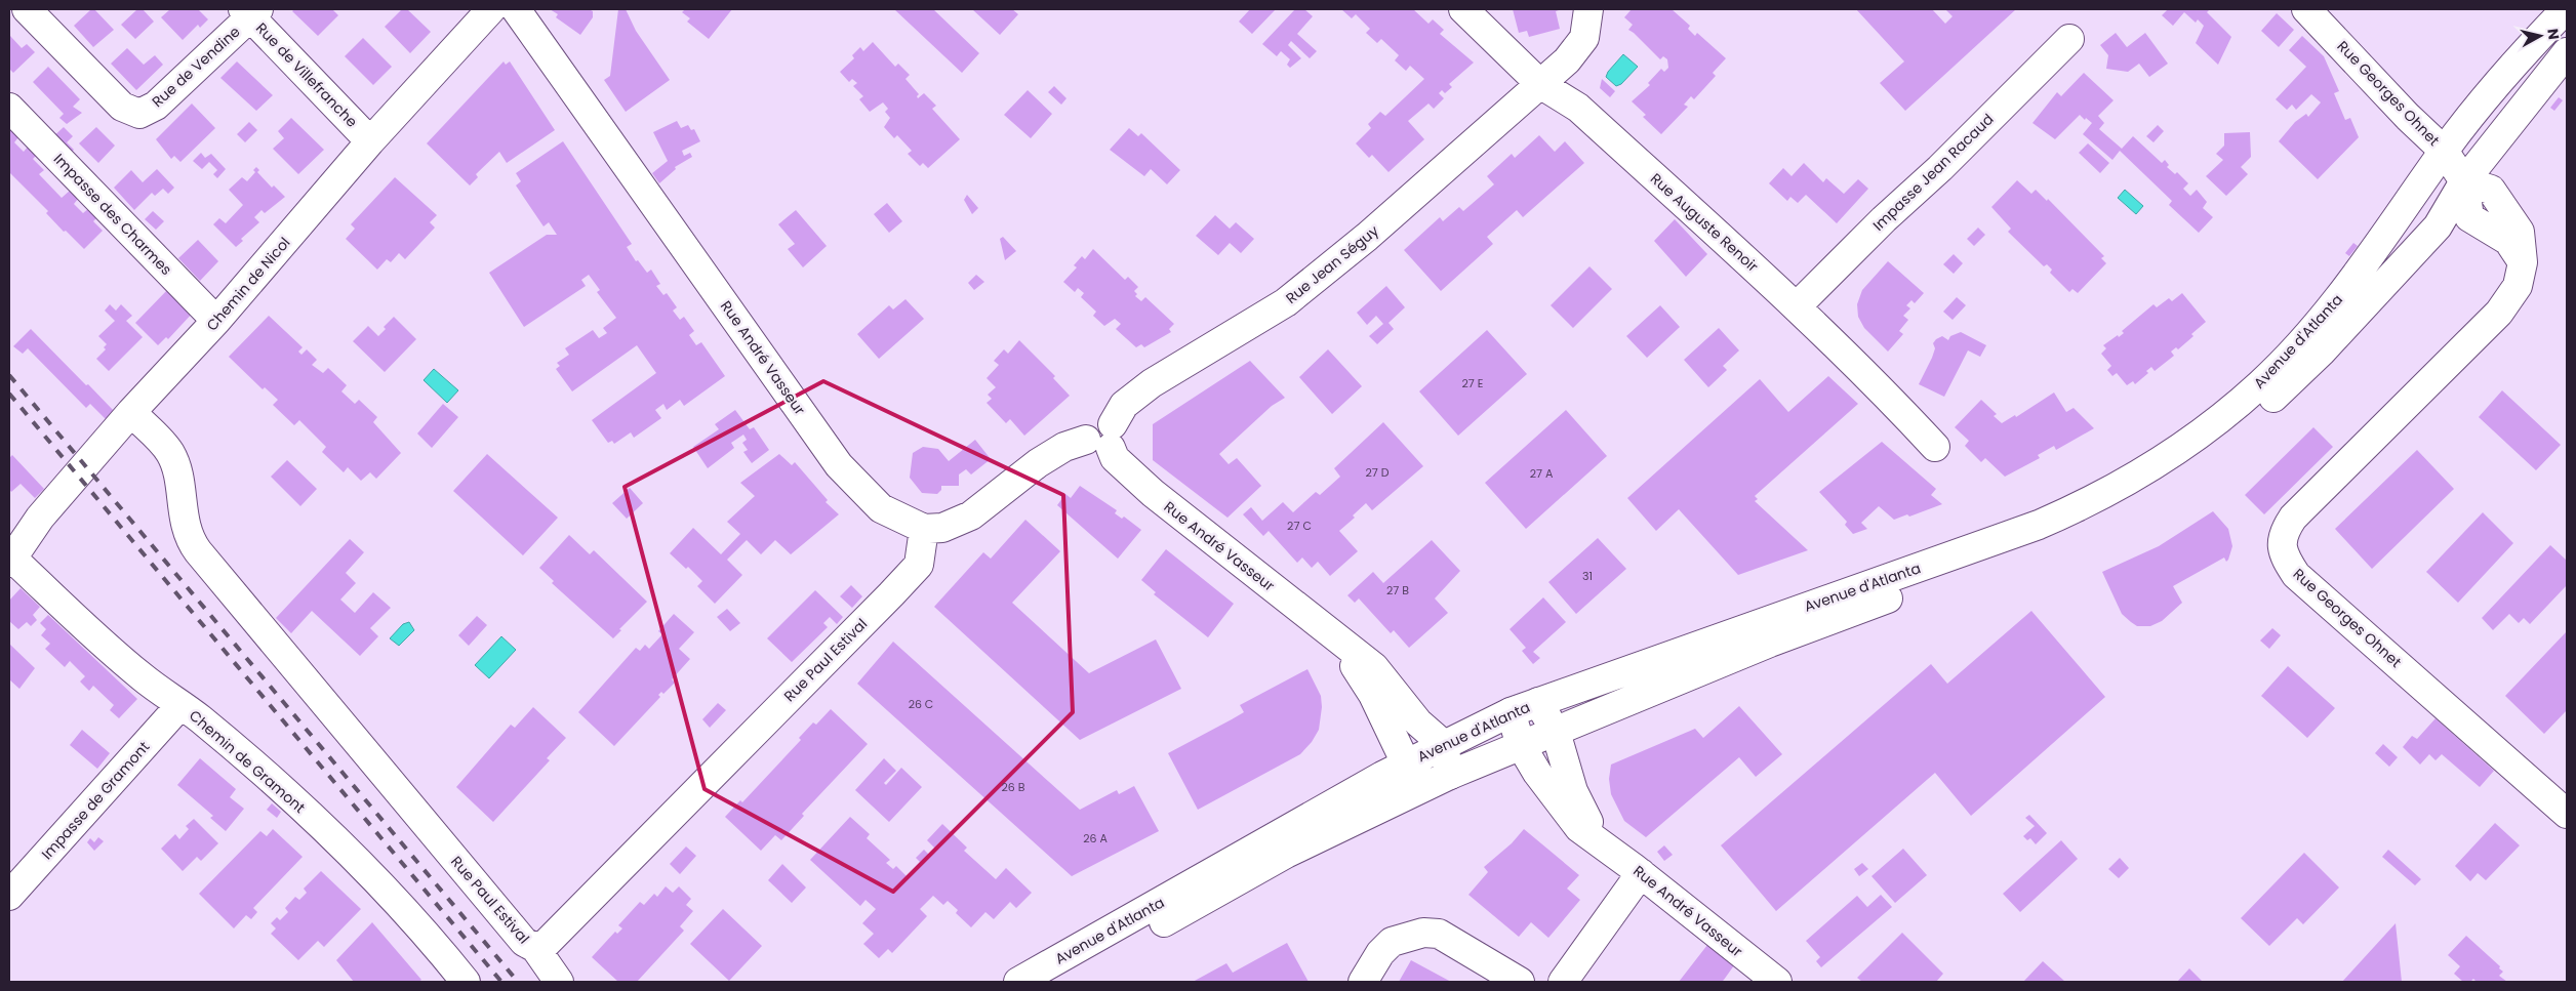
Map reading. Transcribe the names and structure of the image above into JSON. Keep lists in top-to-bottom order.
{
  "streets": {
    "street": [
      "Rue de Vendine",
      "Rue de Villefranche",
      "Rue Georges Ohnet",
      "Impasse Jean Racaud",
      "Impasse des Charmes",
      "Rue Auguste Renoir",
      "Rue Jean Séguy",
      "Chemin de Nicol",
      "Avenue d'Atlanta",
      "Rue André Vasseur",
      "Rue Paul Estival",
      "Chemin de Gramont",
      "Impasse de Gramont"
    ]
  },
  "crossings": [
    ["Rue de Vendine", "Rue de Villefranche"],
    ["Rue de Villefranche", "Chemin de Nicol"],
    ["Rue Georges Ohnet", "Avenue d'Atlanta"],
    ["Impasse Jean Racaud", "Rue Auguste Renoir"],
    ["Impasse des Charmes", "Chemin de Nicol"],
    ["Rue Auguste Renoir", "Rue Jean Séguy"],
    ["Rue Jean Séguy", "Rue André Vasseur"],
    ["Chemin de Nicol", "Rue Paul Estival"],
    ["Chemin de Nicol", "Chemin de Gramont"],
    ["Avenue d'Atlanta", "Rue André Vasseur"],
    ["Rue André Vasseur", "Rue Paul Estival"],
    ["Chemin de Gramont", "Impasse de Gramont"]
  ],
  "house_numbers": [
    "27 E",
    "27 D",
    "27 A",
    "27 C",
    "31",
    "27 B",
    "26 C",
    "26 B",
    "26 A"
  ],
  "north": "right"
}
